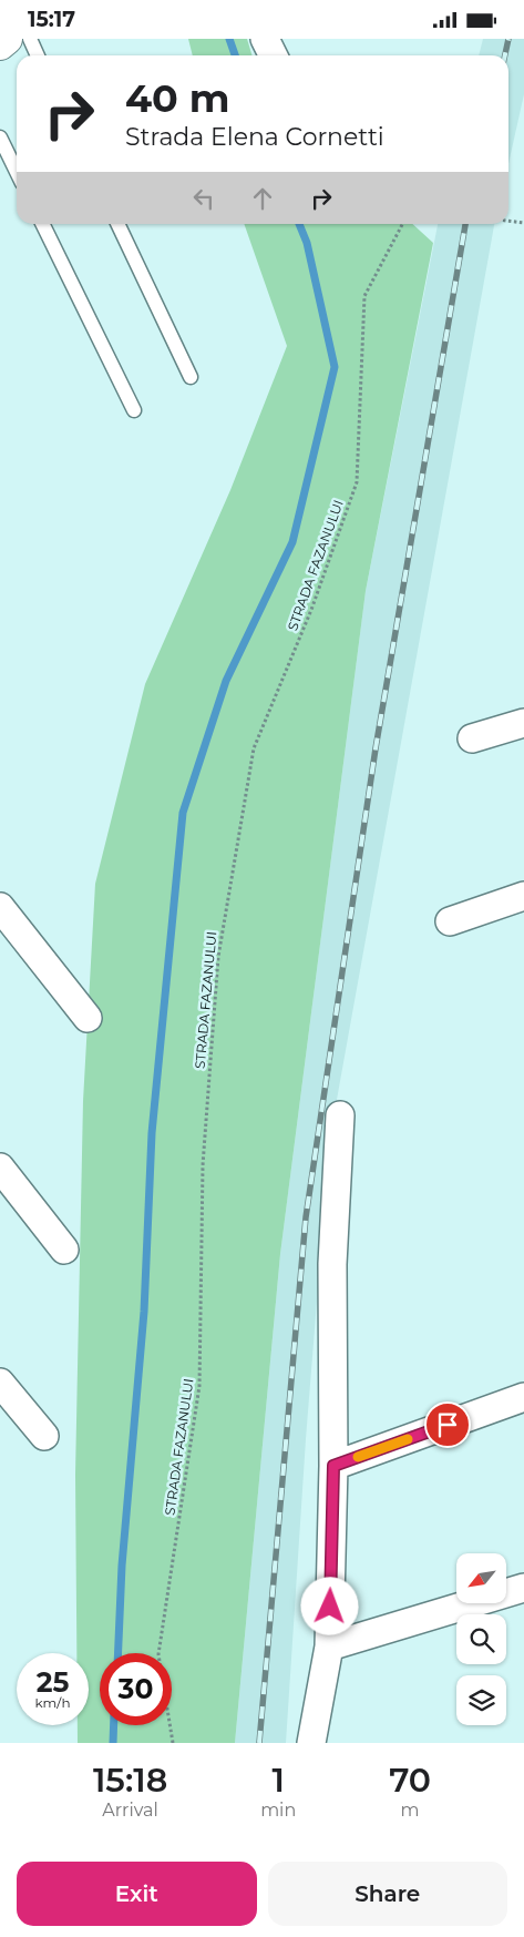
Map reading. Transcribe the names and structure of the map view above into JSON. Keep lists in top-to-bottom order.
{
  "streets": {
    "path": ["STRADA FAZANULUI"]
  },
  "north": "bottom left",
  "page": {
    "status": "15:17",
    "turn": ["40 m", "Strada Elena Cornetti"],
    "speed": "25 km/h",
    "limit": "30",
    "eta": [
      "15:18",
      "Arrival",
      "1",
      "min",
      "70",
      "m"
    ],
    "buttons": ["Exit", "Share"]
  }
}
